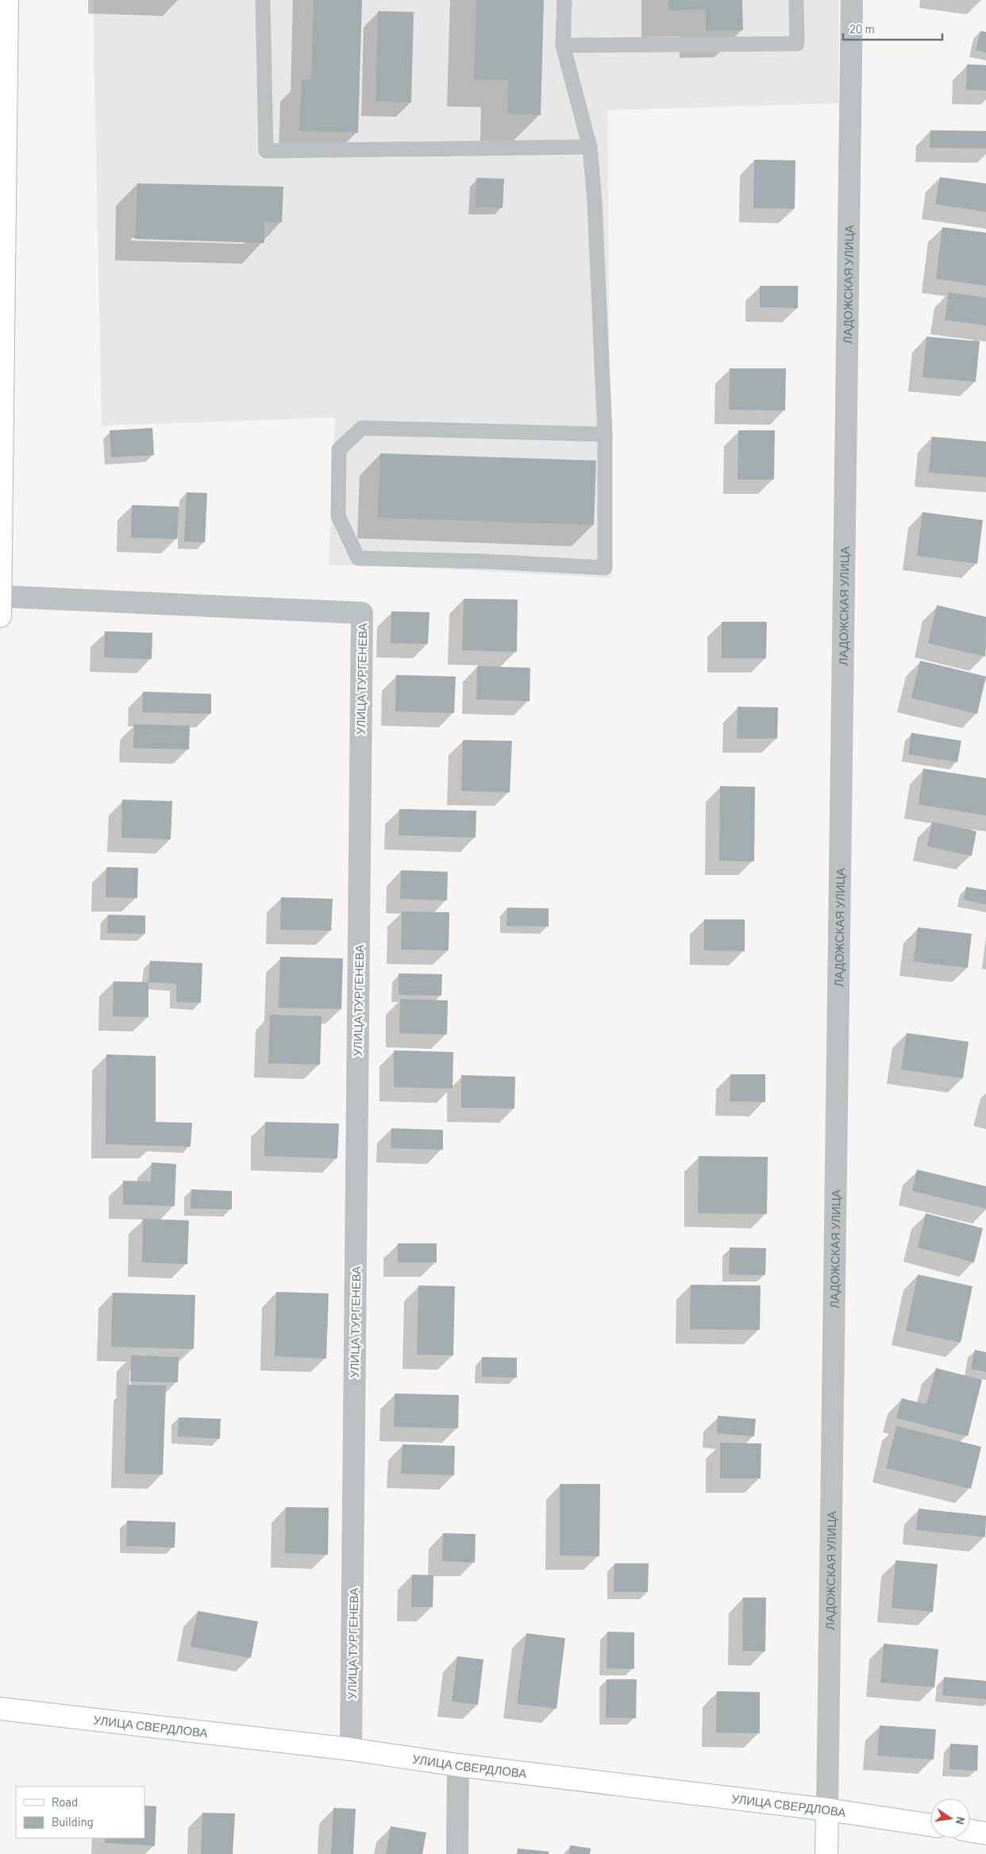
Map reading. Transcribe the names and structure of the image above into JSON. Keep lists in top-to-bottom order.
{
  "streets": {
    "street": ["ЛАДОЖСКАЯ УЛИЦА", "УЛИЦА ТУРГЕНЕВА", "УЛИЦА СВЕРДЛОВА"]
  },
  "crossings": [
    ["ЛАДОЖСКАЯ УЛИЦА", "УЛИЦА СВЕРДЛОВА"],
    ["УЛИЦА ТУРГЕНЕВА", "УЛИЦА СВЕРДЛОВА"]
  ],
  "legend": ["Road", "Building"],
  "scale_bar": "20 m",
  "north": "right"
}
